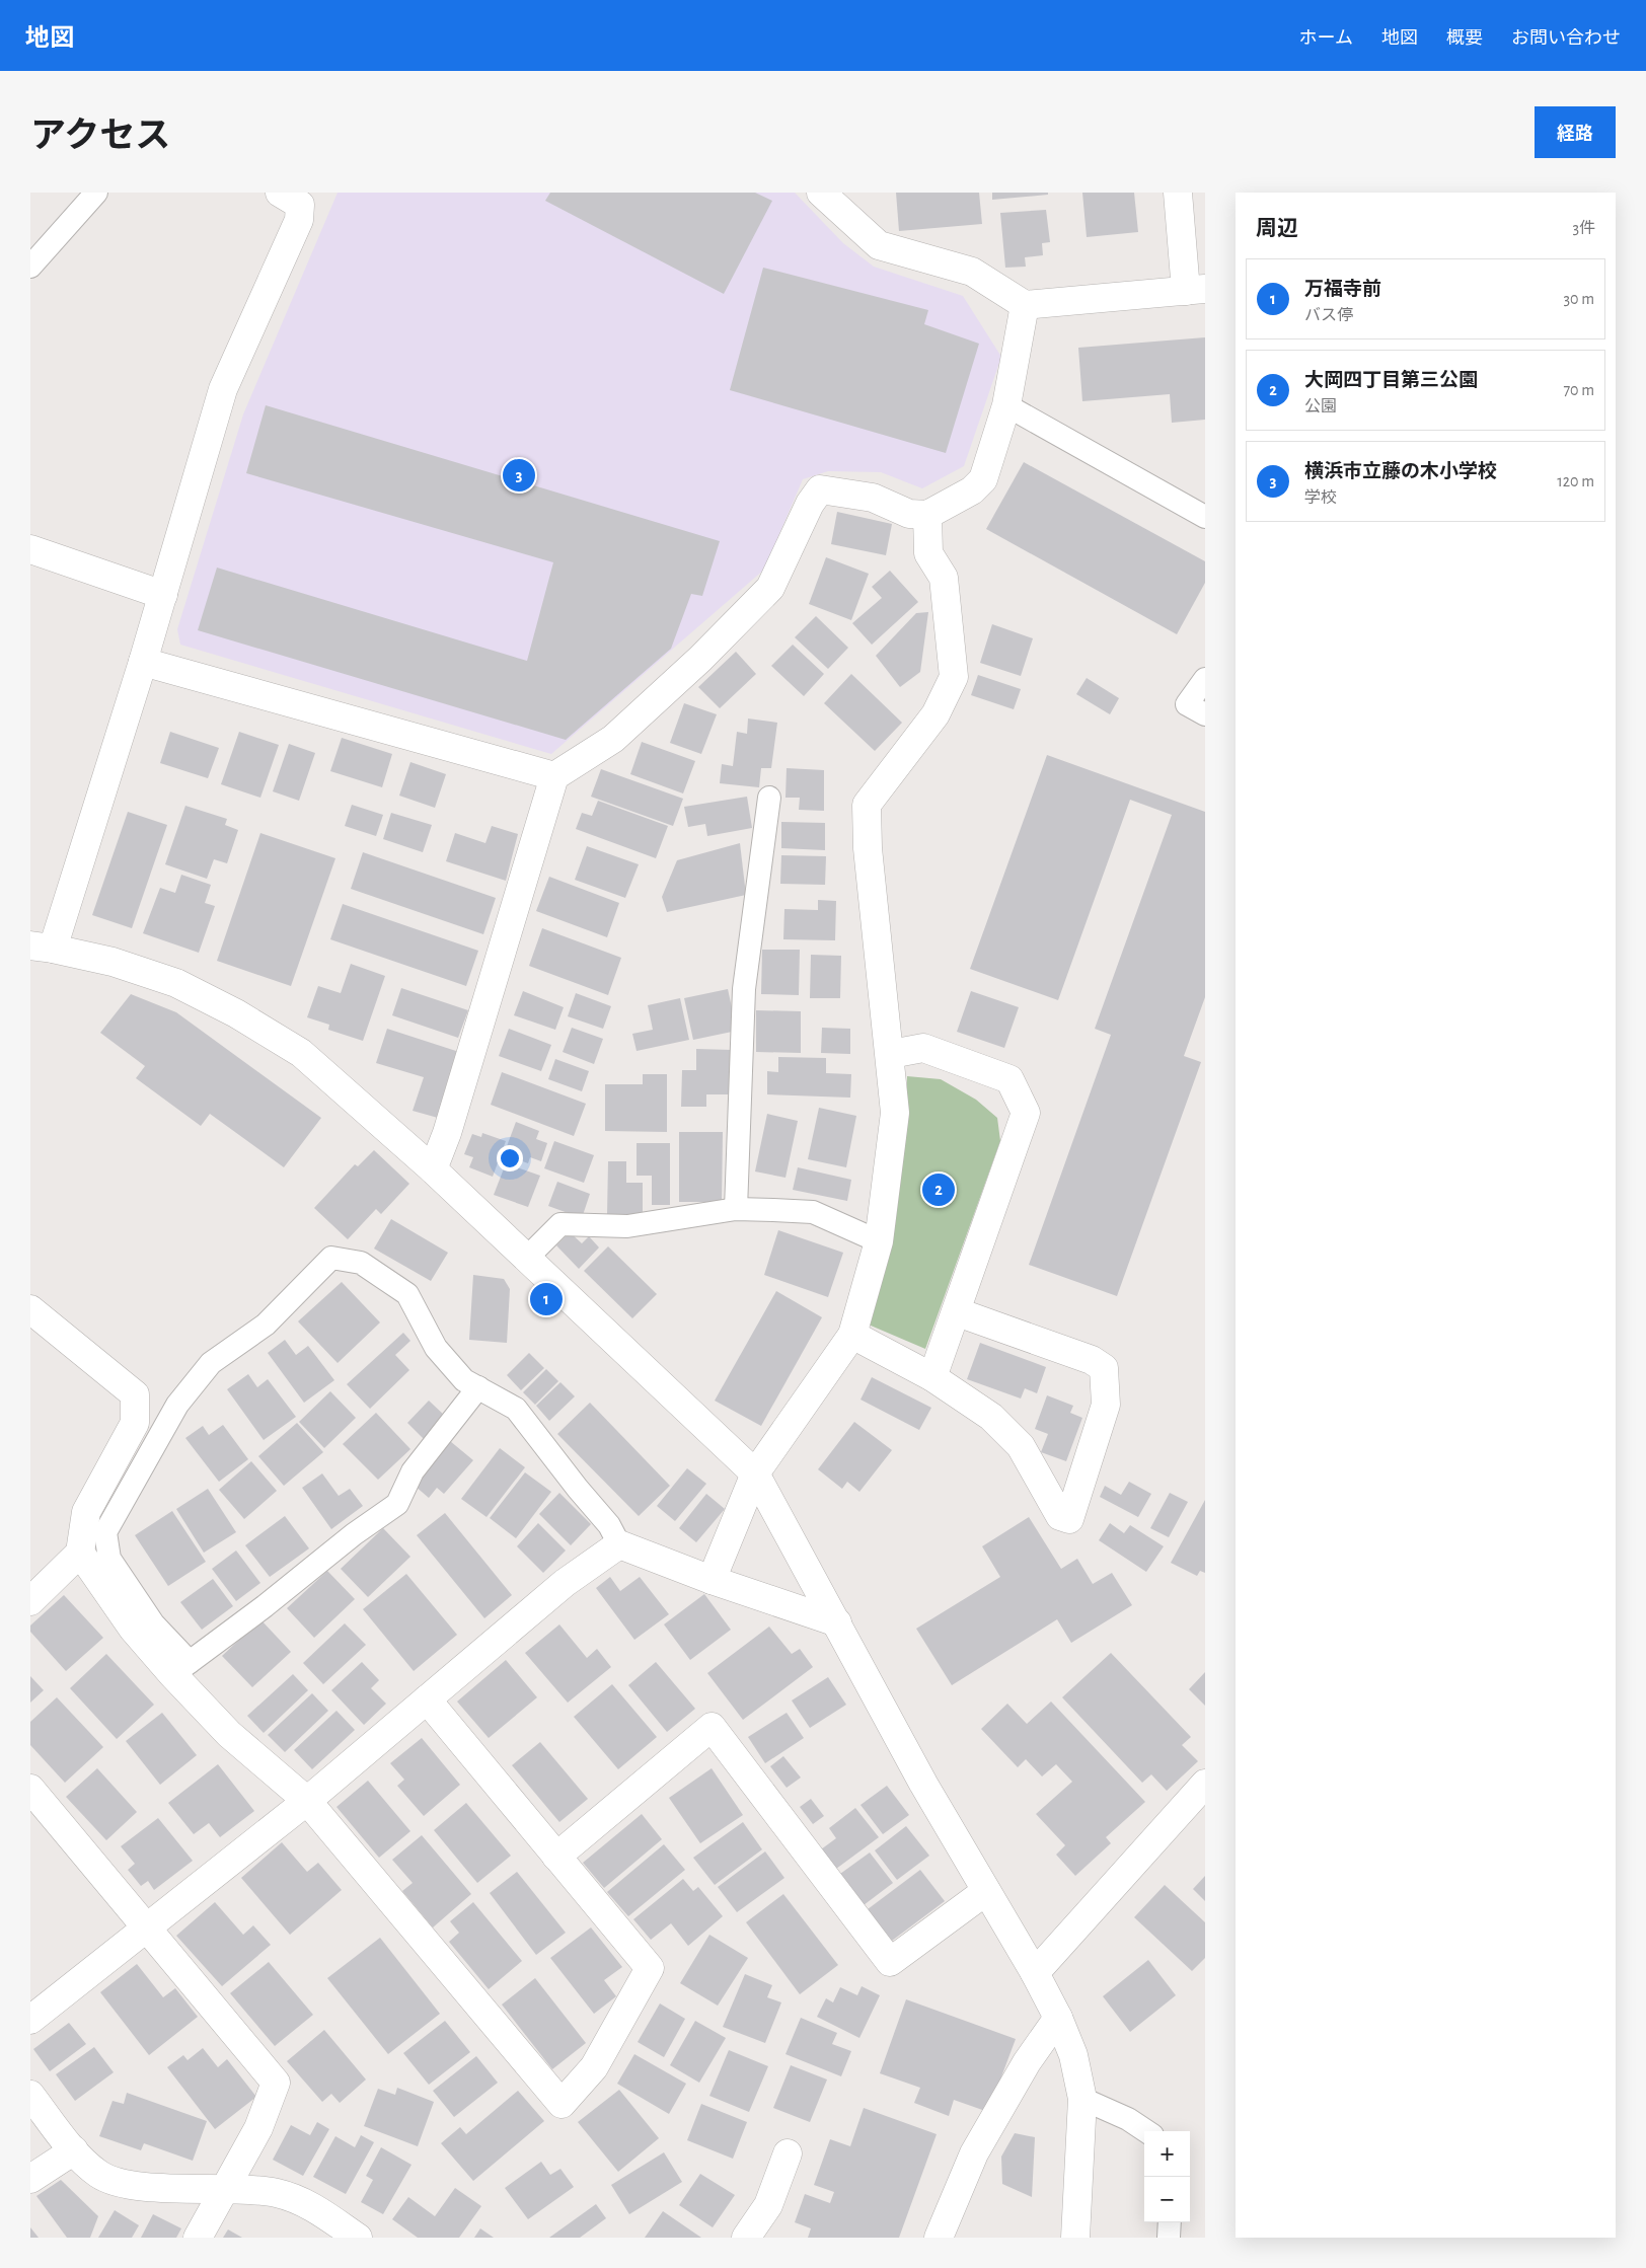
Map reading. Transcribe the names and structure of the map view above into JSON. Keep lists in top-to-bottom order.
{
  "page": {
    "header": "地図",
    "nav": [
      "ホーム",
      "地図",
      "概要",
      "お問い合わせ"
    ],
    "title": "アクセス",
    "buttons": "経路",
    "heading": ["周辺", "3件"],
    "list": [
      {
        "mark": "1",
        "name": "万福寺前",
        "note": "バス停",
        "value": "30 m"
      },
      {
        "mark": "2",
        "name": "大岡四丁目第三公園",
        "note": "公園",
        "value": "70 m"
      },
      {
        "mark": "3",
        "name": "横浜市立藤の木小学校",
        "note": "学校",
        "value": "120 m"
      }
    ],
    "pins": ["3", "2", "1"],
    "map_buttons": ["+", "−"]
  }
}
